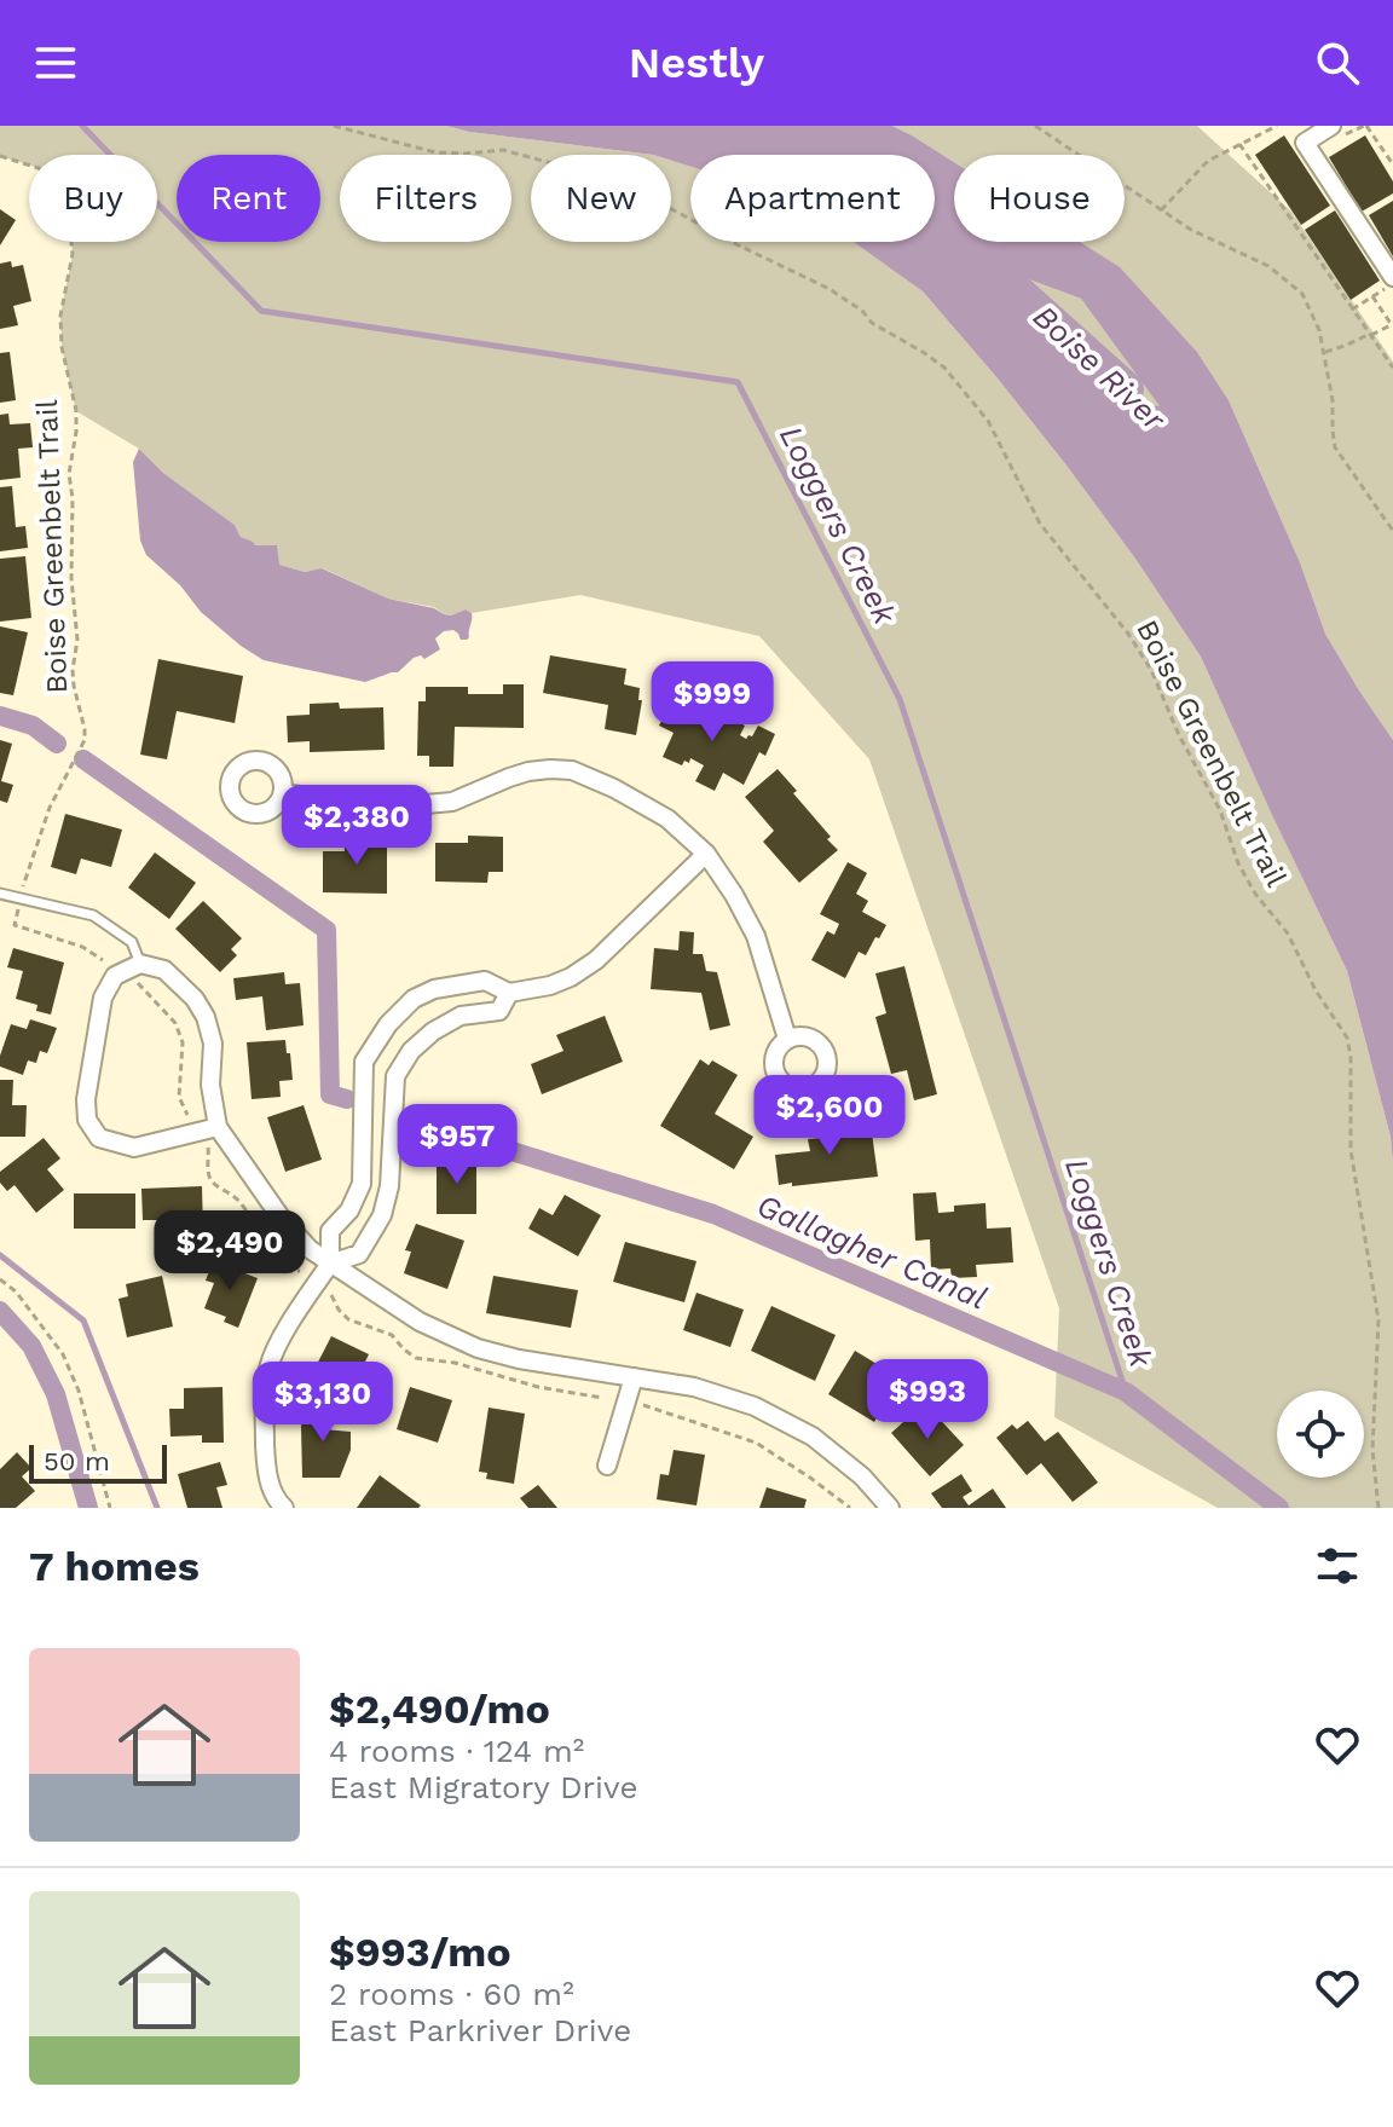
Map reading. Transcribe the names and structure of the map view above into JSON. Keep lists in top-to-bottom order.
{
  "streets": {
    "path": ["Boise Greenbelt Trail"]
  },
  "water": ["Boise River", "Loggers Creek", "Gallagher Canal"],
  "scale_bar": "50 m",
  "page": {
    "header": "Nestly",
    "chip": [
      "Buy",
      "Rent",
      "Filters",
      "New",
      "Apartment",
      "House"
    ],
    "price": [
      "$999",
      "$2,380",
      "$2,600",
      "$957",
      "$2,490",
      "$993",
      "$3,130"
    ],
    "scale": "50 m",
    "heading": "7 homes",
    "list": [
      {
        "name": "$2,490/mo",
        "note": "4 rooms · 124 m² · East Migratory Drive"
      },
      {
        "name": "$993/mo",
        "note": "2 rooms · 60 m² · East Parkriver Drive"
      }
    ]
  }
}
